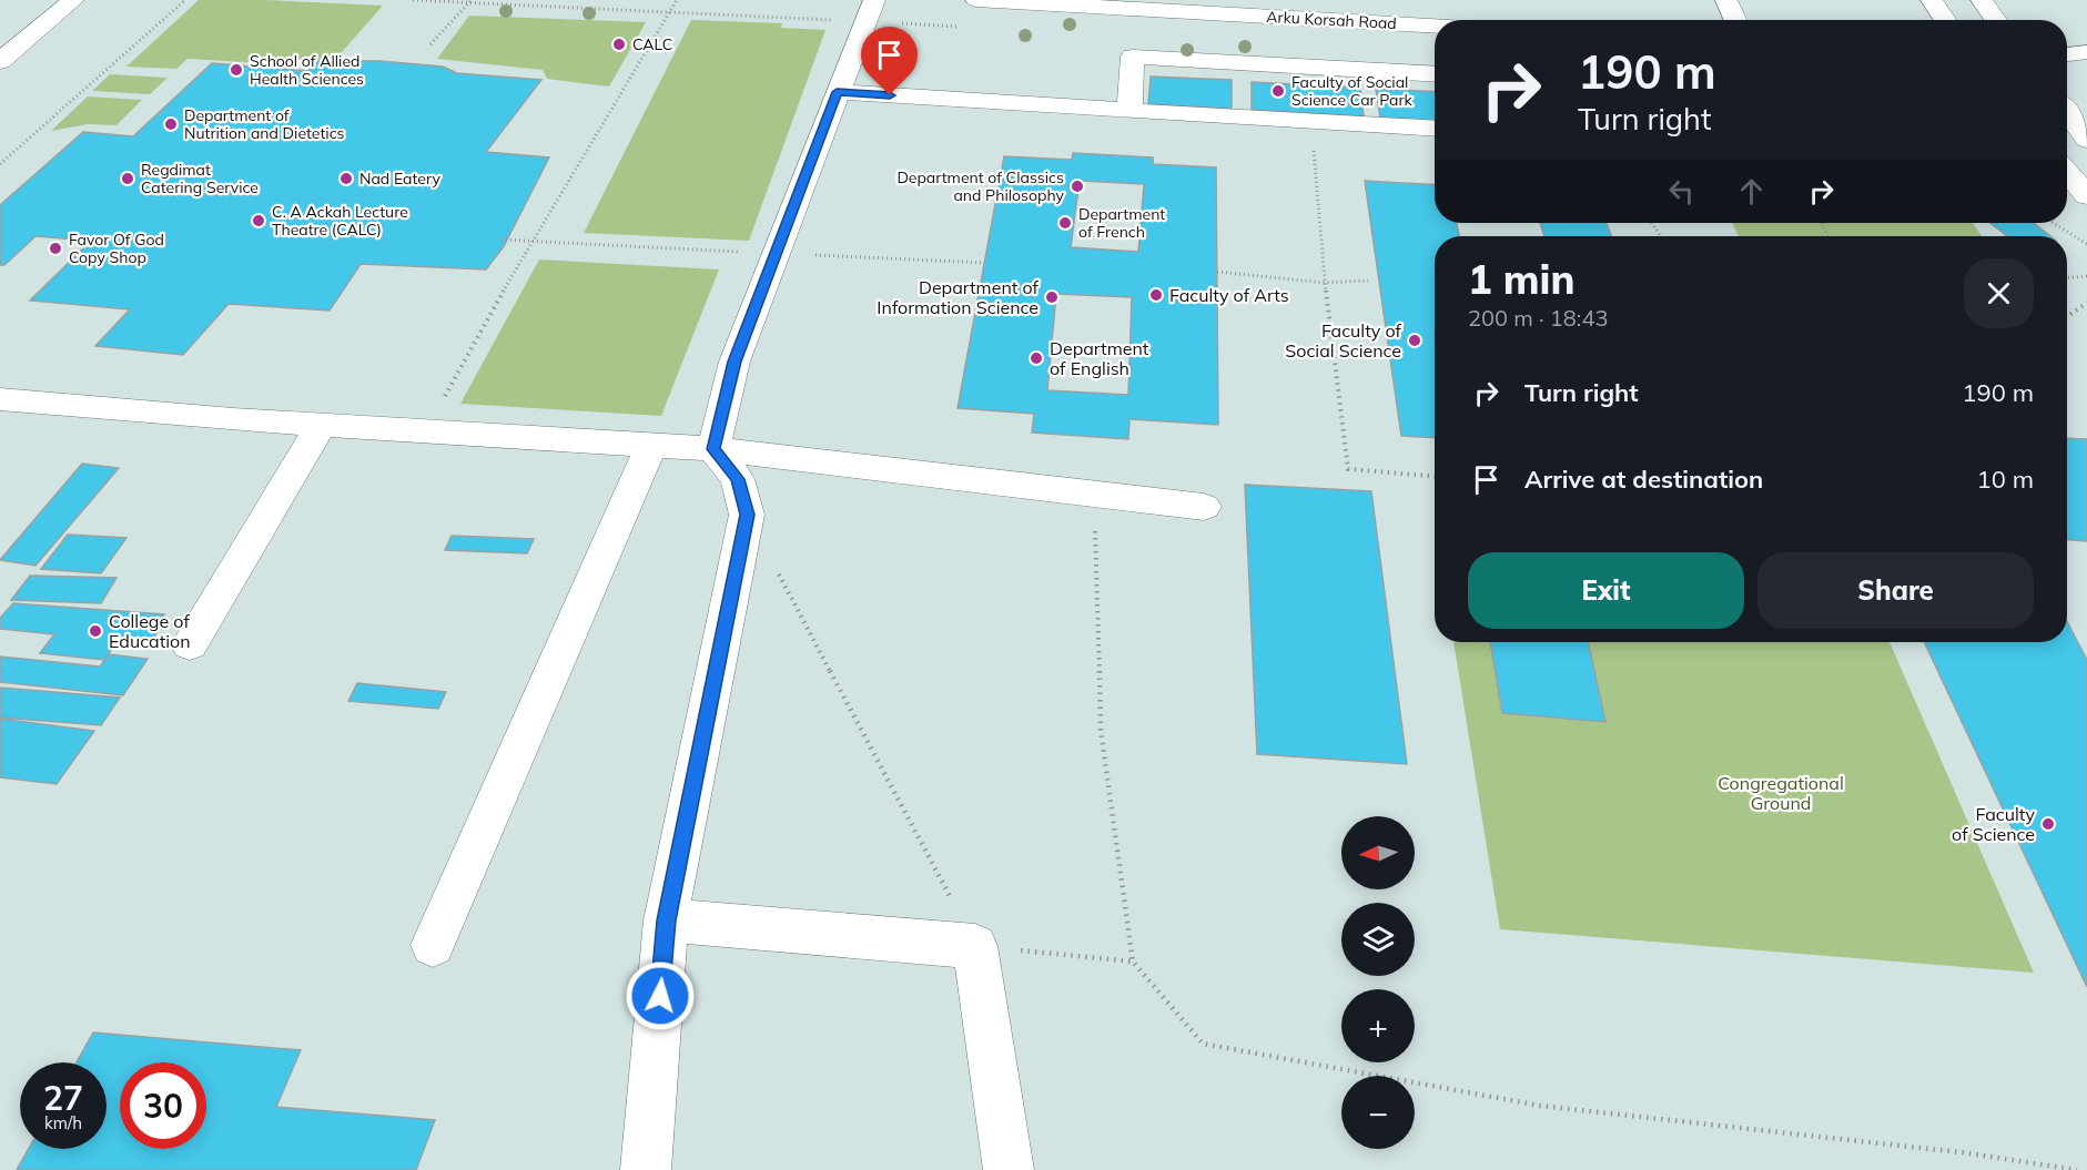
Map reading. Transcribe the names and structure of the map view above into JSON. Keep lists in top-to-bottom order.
{
  "streets": {
    "street": ["Arku Korsah Road"]
  },
  "parks": ["Congregational Ground"],
  "places": [
    "CALC",
    "School of Allied Health Sciences",
    "Faculty of Social Science Car Park",
    "Department of Nutrition and Dietetics",
    "Regdimat Catering Service",
    "Nad Eatery",
    "Department of Classics and Philosophy",
    "C. A Ackah Lecture Theatre (CALC)",
    "Department of French",
    "Favor Of God Copy Shop",
    "Faculty of Arts",
    "Department of Information Science",
    "Faculty of Social Science",
    "Department of English",
    "College of Education",
    "Faculty of Science"
  ],
  "north": "left",
  "page": {
    "turn": ["190 m", "Turn right"],
    "heading": ["1 min", "200 m · 18:43"],
    "list": [
      {
        "name": "Turn right",
        "value": "190 m"
      },
      {
        "name": "Arrive at destination",
        "value": "10 m"
      }
    ],
    "buttons": ["Exit", "Share"],
    "map_buttons": ["+", "−"],
    "speed": "27 km/h",
    "limit": "30"
  }
}
